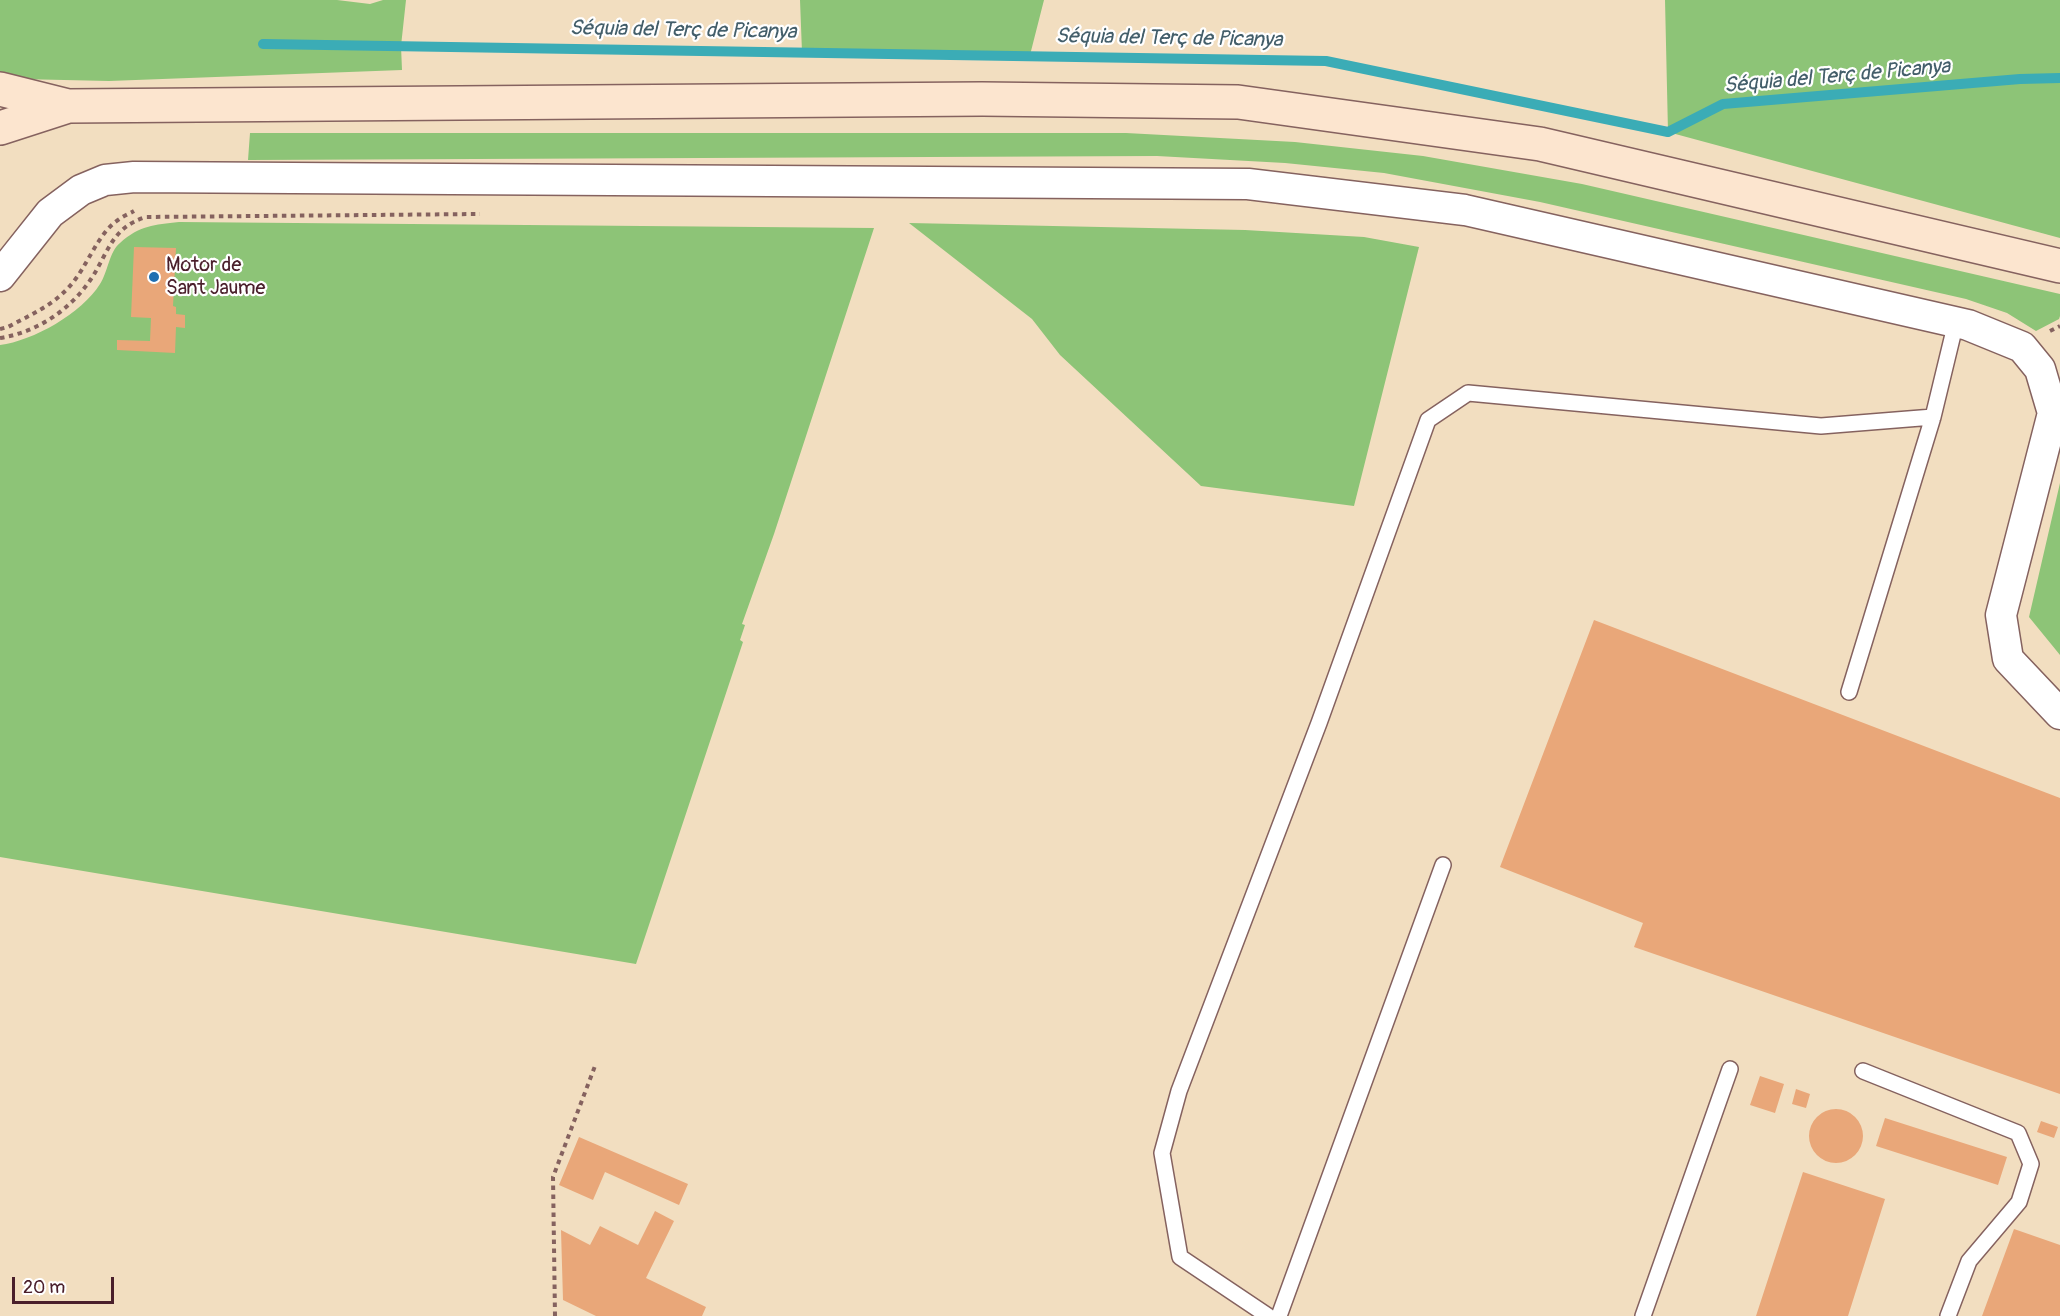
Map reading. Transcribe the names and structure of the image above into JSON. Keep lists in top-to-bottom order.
{
  "water": ["Séquia del Terç de Picanya"],
  "places": ["Motor de Sant Jaume"],
  "scale_bar": "20 m"
}
